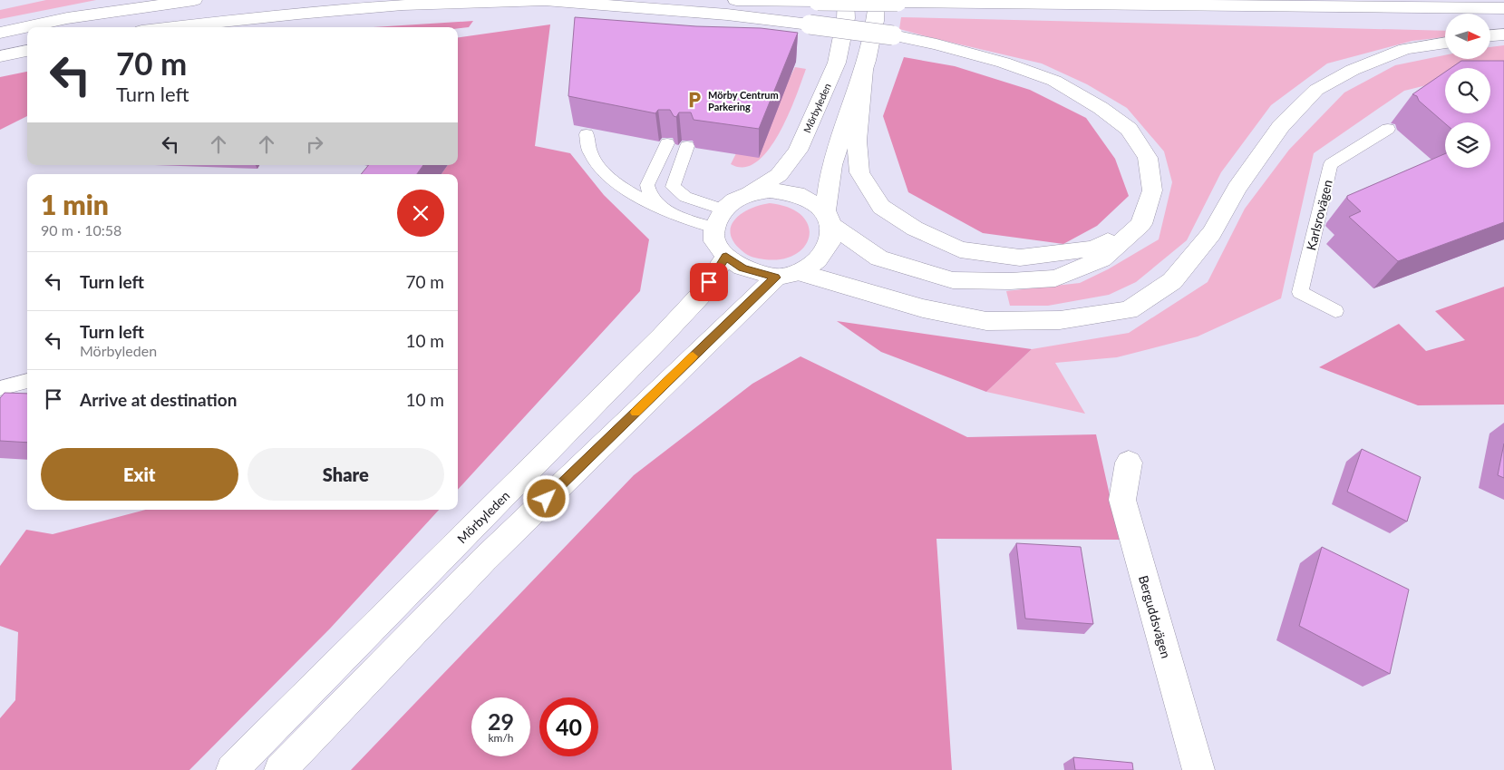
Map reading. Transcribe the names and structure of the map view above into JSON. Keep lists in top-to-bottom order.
{
  "streets": {
    "main road": ["Mörbyleden", "Berguddsvägen"],
    "lane": ["Karlsrovägen"]
  },
  "places": {
    "parking": ["Mörby Centrum Parkering"]
  },
  "north": "right",
  "page": {
    "turn": ["70 m", "Turn left"],
    "heading": ["1 min", "90 m · 10:58"],
    "list": [
      {
        "name": "Turn left",
        "value": "70 m"
      },
      {
        "name": "Turn left",
        "note": "Mörbyleden",
        "value": "10 m"
      },
      {
        "name": "Arrive at destination",
        "value": "10 m"
      }
    ],
    "buttons": ["Exit", "Share"],
    "speed": "29 km/h",
    "limit": "40"
  }
}
